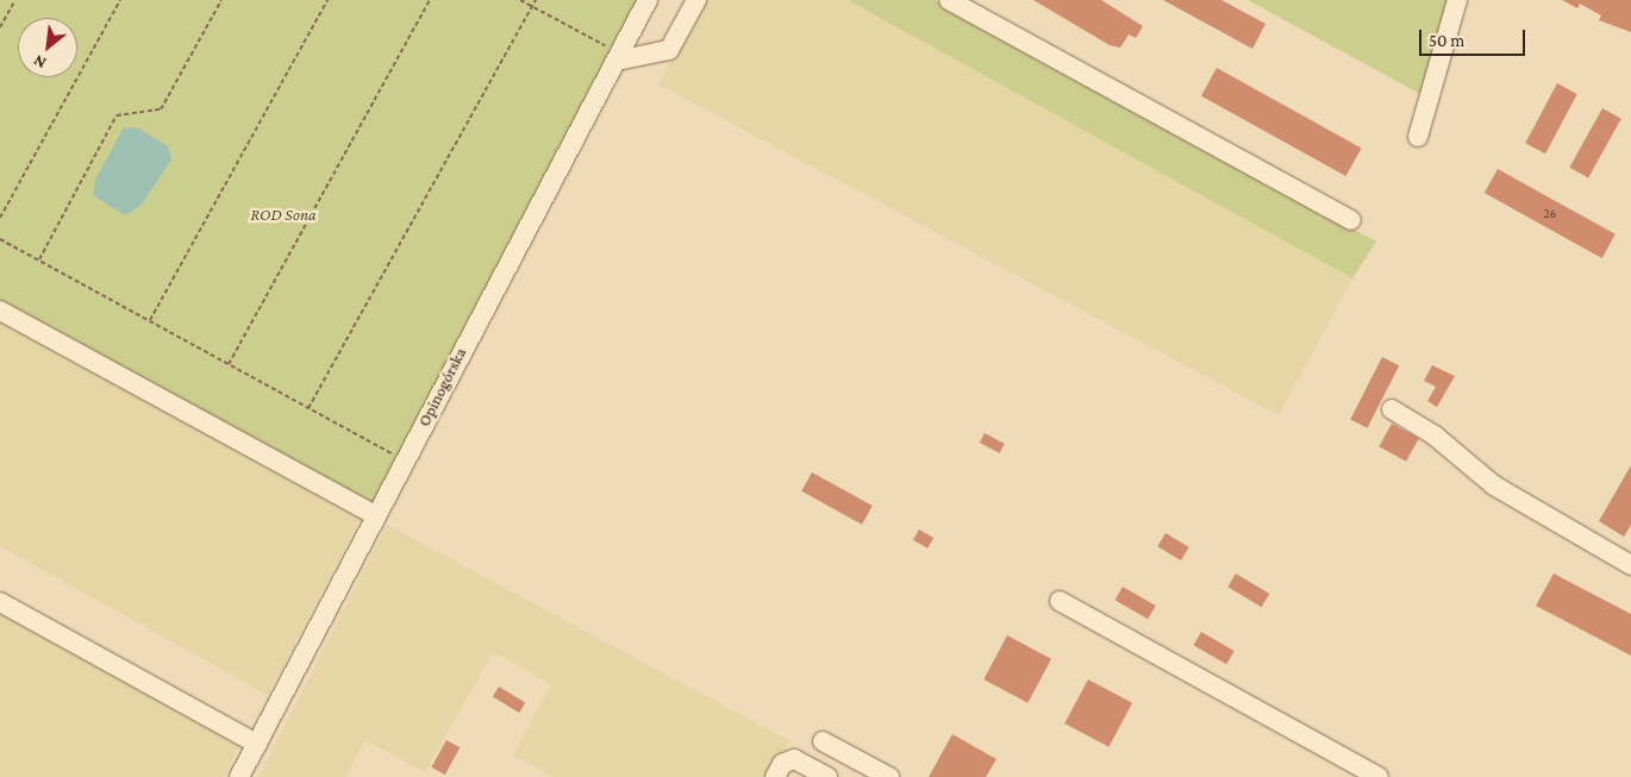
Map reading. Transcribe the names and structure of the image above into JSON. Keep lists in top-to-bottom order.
{
  "streets": {
    "street": ["Opinogórska"]
  },
  "parks": ["ROD Sona"],
  "house_numbers": ["26"],
  "scale_bar": "50 m",
  "north": "bottom left"
}
